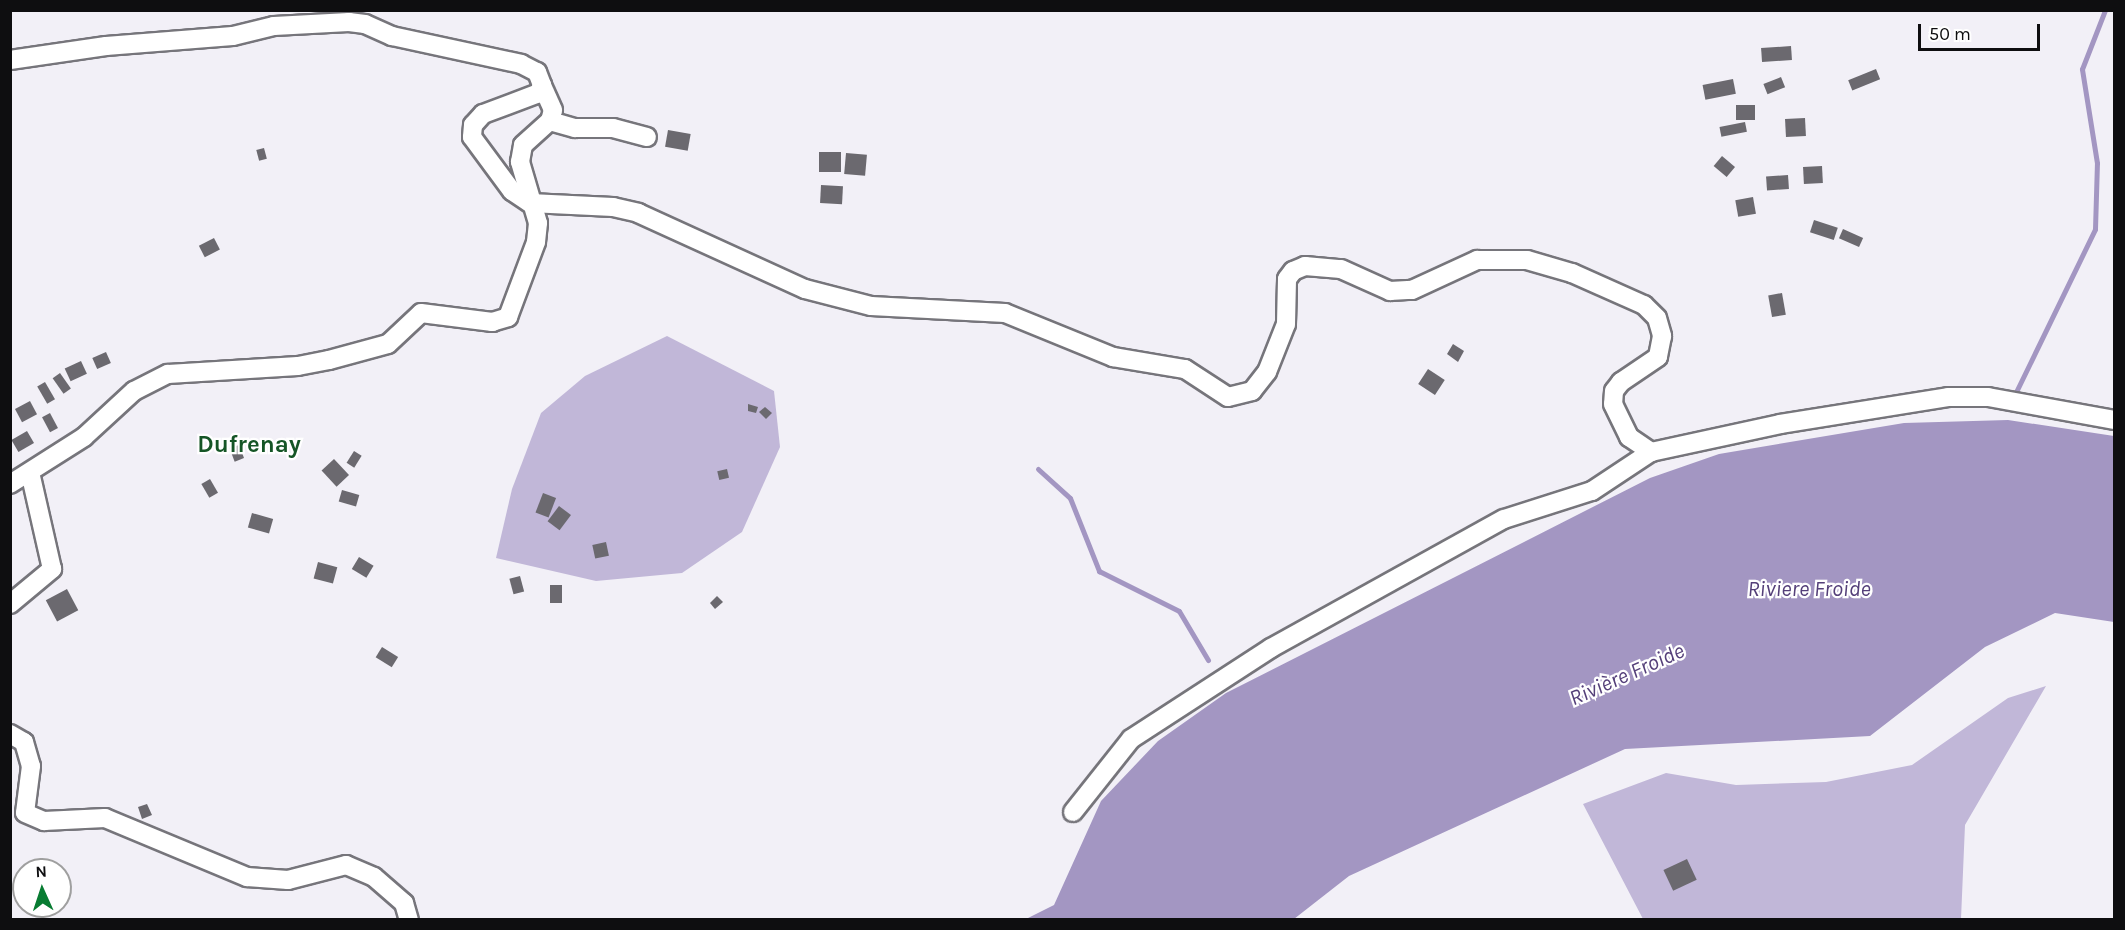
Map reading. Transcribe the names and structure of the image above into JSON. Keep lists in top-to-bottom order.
{
  "districts": ["Dufrenay"],
  "water": ["Riviere Froide", "Rivière Froide"],
  "scale_bar": "50 m",
  "north": "top"
}
